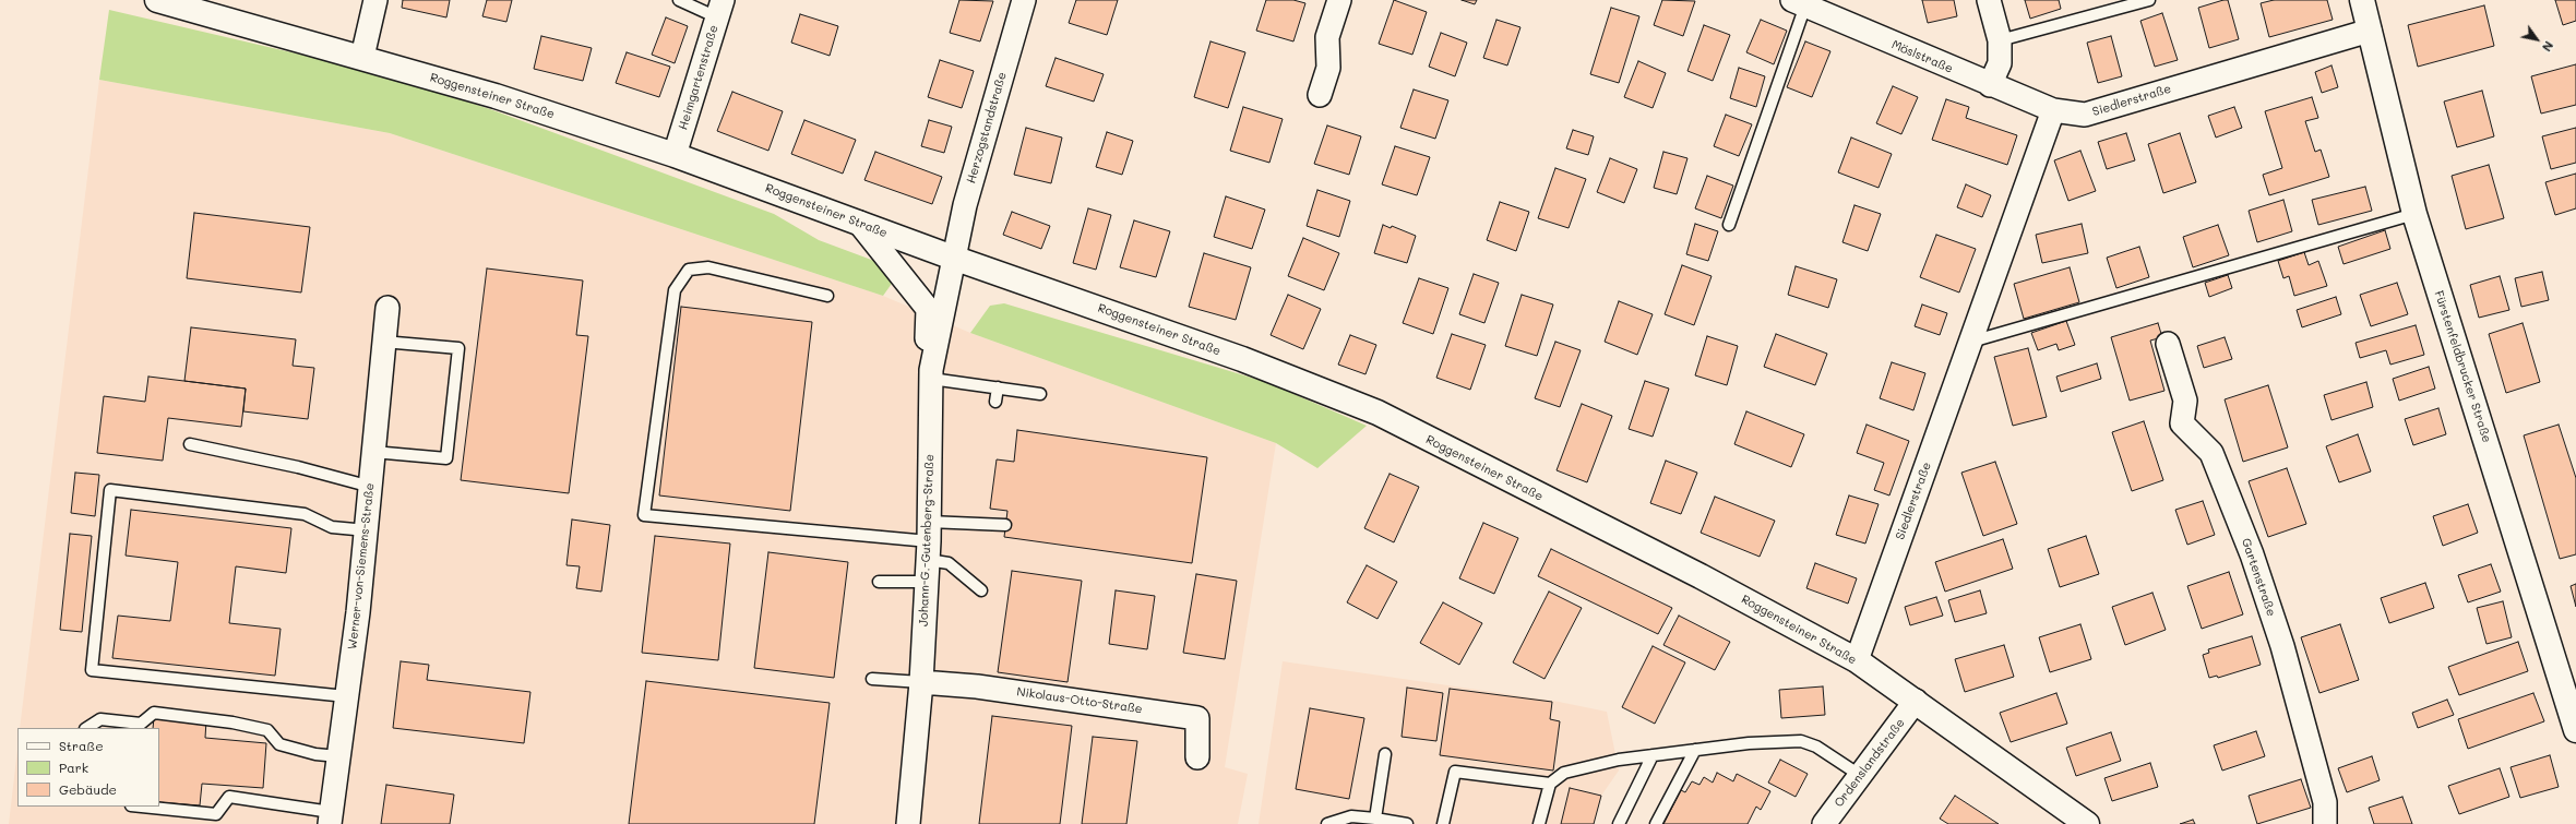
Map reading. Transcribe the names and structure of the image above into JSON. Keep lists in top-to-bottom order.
{
  "streets": {
    "main road": ["Roggensteiner Straße", "Fürstenfeldbrucker Straße"],
    "street": [
      "Möslstraße",
      "Heimgartenstraße",
      "Siedlerstraße",
      "Herzogstandstraße",
      "Johann-G.-Gutenberg-Straße",
      "Werner-von-Siemens-Straße",
      "Gartenstraße",
      "Nikolaus-Otto-Straße",
      "Ordenslandstraße"
    ]
  },
  "crossings": [
    ["Möslstraße", "Siedlerstraße"],
    ["Heimgartenstraße", "Roggensteiner Straße"],
    ["Roggensteiner Straße", "Siedlerstraße"],
    ["Roggensteiner Straße", "Herzogstandstraße"],
    ["Roggensteiner Straße", "Johann-G.-Gutenberg-Straße"],
    ["Roggensteiner Straße", "Ordenslandstraße"],
    ["Siedlerstraße", "Fürstenfeldbrucker Straße"],
    ["Herzogstandstraße", "Johann-G.-Gutenberg-Straße"],
    ["Johann-G.-Gutenberg-Straße", "Nikolaus-Otto-Straße"]
  ],
  "legend": ["Straße", "Park", "Gebäude"],
  "north": "bottom right"
}
